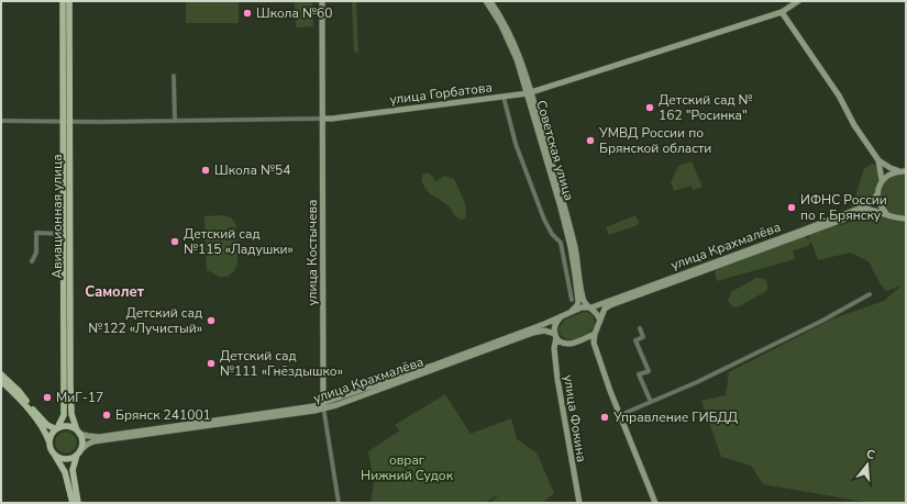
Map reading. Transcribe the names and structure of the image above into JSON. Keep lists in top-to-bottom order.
{
  "streets": {
    "main road": [
      "улица Горбатова",
      "Советская улица",
      "Авиационная улица",
      "улица Крахмалёва",
      "улица Костычева",
      "улица Фокина"
    ]
  },
  "crossings": [
    ["улица Горбатова", "Советская улица"],
    ["улица Горбатова", "Авиационная улица"],
    ["улица Горбатова", "улица Костычева"],
    ["Советская улица", "улица Крахмалёва"],
    ["Советская улица", "улица Фокина"],
    ["Авиационная улица", "улица Крахмалёва"],
    ["улица Крахмалёва", "улица Костычева"],
    ["улица Крахмалёва", "улица Фокина"]
  ],
  "districts": ["Самолет"],
  "parks": ["овраг Нижний Судок"],
  "places": [
    "Школа №60",
    "Детский сад № 162 \"Росинка\"",
    "УМВД России по Брянской области",
    "Школа №54",
    "ИФНС России по г. Брянску",
    "Детский сад №115 «Ладушки»",
    "Детский сад №122 «Лучистый»",
    "Детский сад №111 «Гнёздышко»",
    "МиГ-17",
    "Брянск 241001",
    "Управление ГИБДД"
  ],
  "north": "top"
}
